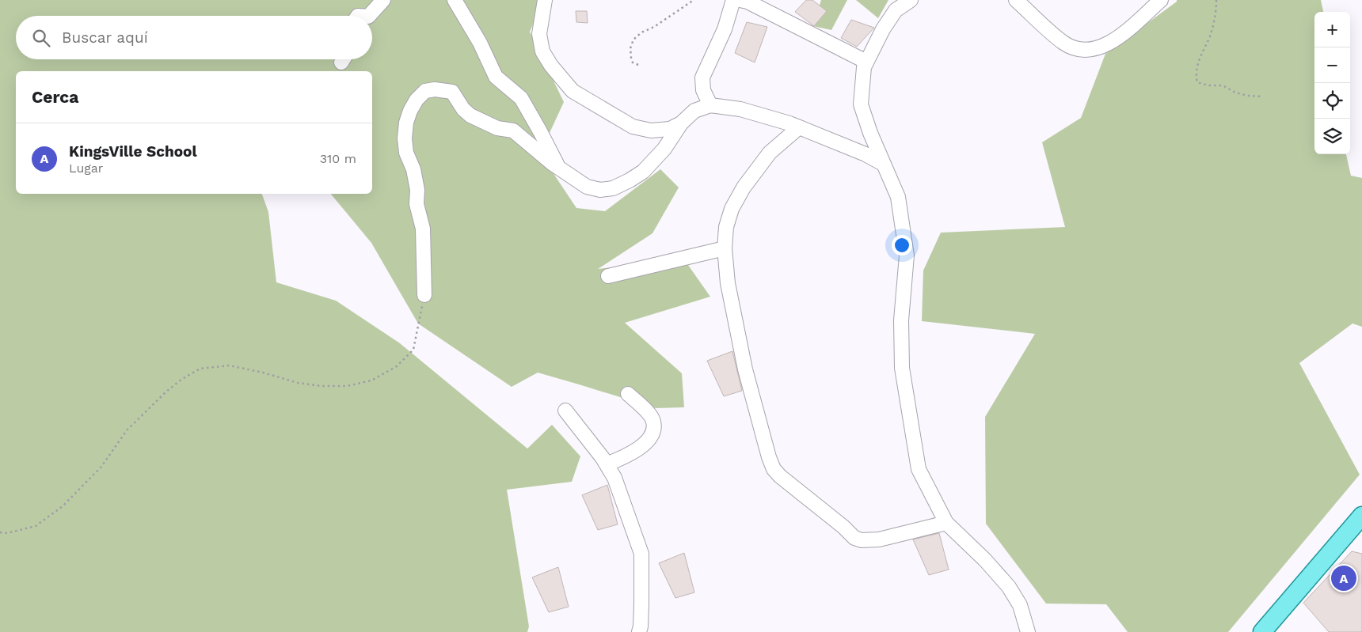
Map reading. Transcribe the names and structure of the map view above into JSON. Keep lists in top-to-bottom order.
{
  "page": {
    "map_buttons": ["+", "−"],
    "search": "Buscar aquí",
    "heading": "Cerca",
    "list": [
      {
        "mark": "A",
        "name": "KingsVille School",
        "note": "Lugar",
        "value": "310 m"
      }
    ],
    "pins": "A"
  }
}
